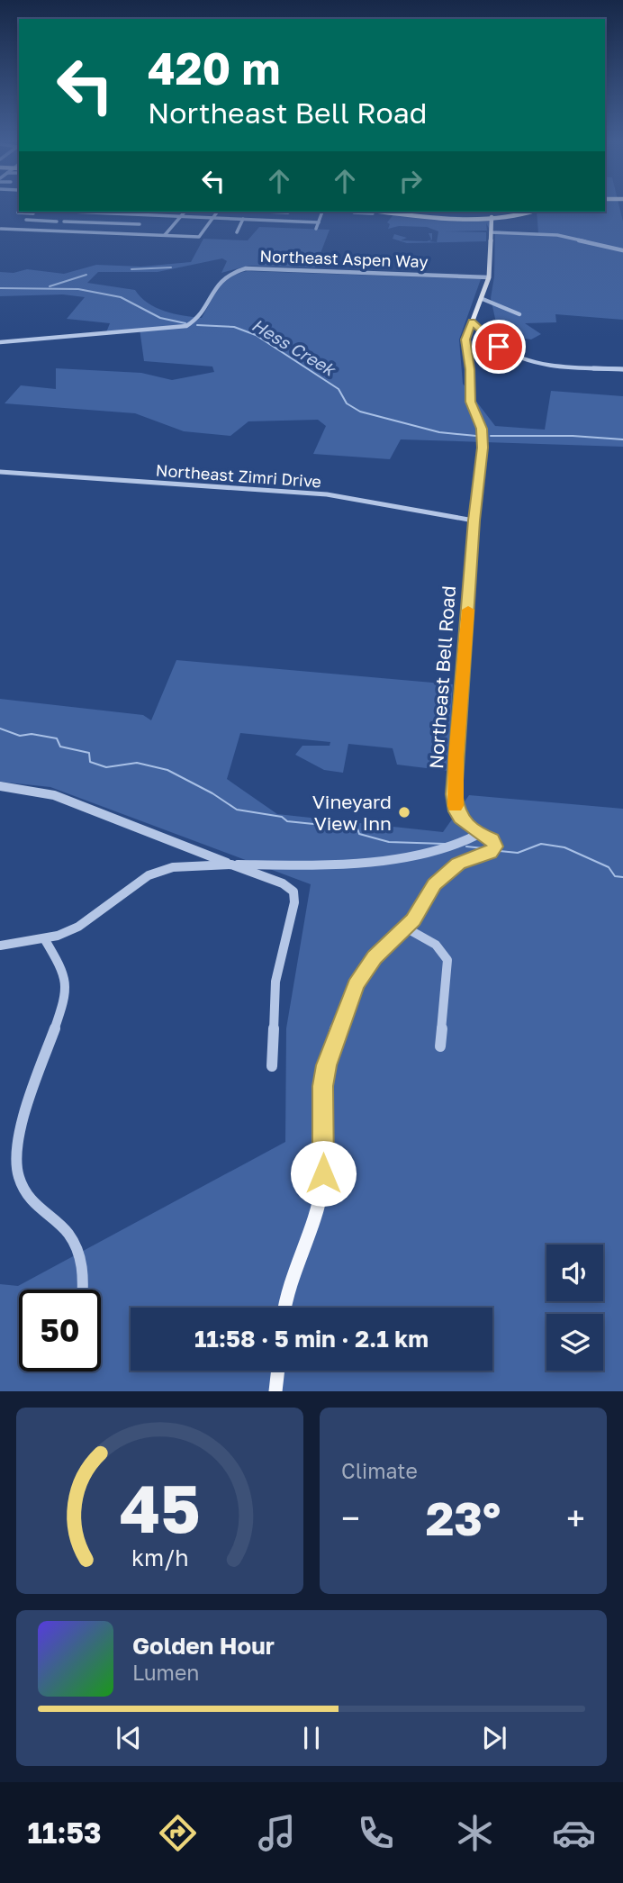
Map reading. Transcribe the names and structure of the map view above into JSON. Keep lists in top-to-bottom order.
{
  "streets": {
    "main road": ["Northeast Bell Road"],
    "street": ["Northeast Aspen Way", "Northeast Zimri Drive"]
  },
  "crossings": [
    ["Northeast Aspen Way", "Northeast Bell Road"],
    ["Northeast Zimri Drive", "Northeast Bell Road"]
  ],
  "water": ["Hess Creek"],
  "places": ["Vineyard View Inn"],
  "page": {
    "turn": ["420 m", "Northeast Bell Road"],
    "limit": "50",
    "trip": "11:58 · 5 min · 2.1 km",
    "tile": "Climate",
    "heat": ["−", "23°", "+"],
    "song": ["Golden Hour", "Lumen"],
    "tabs": "11:53",
    "gauge": ["45", "km/h"]
  }
}
